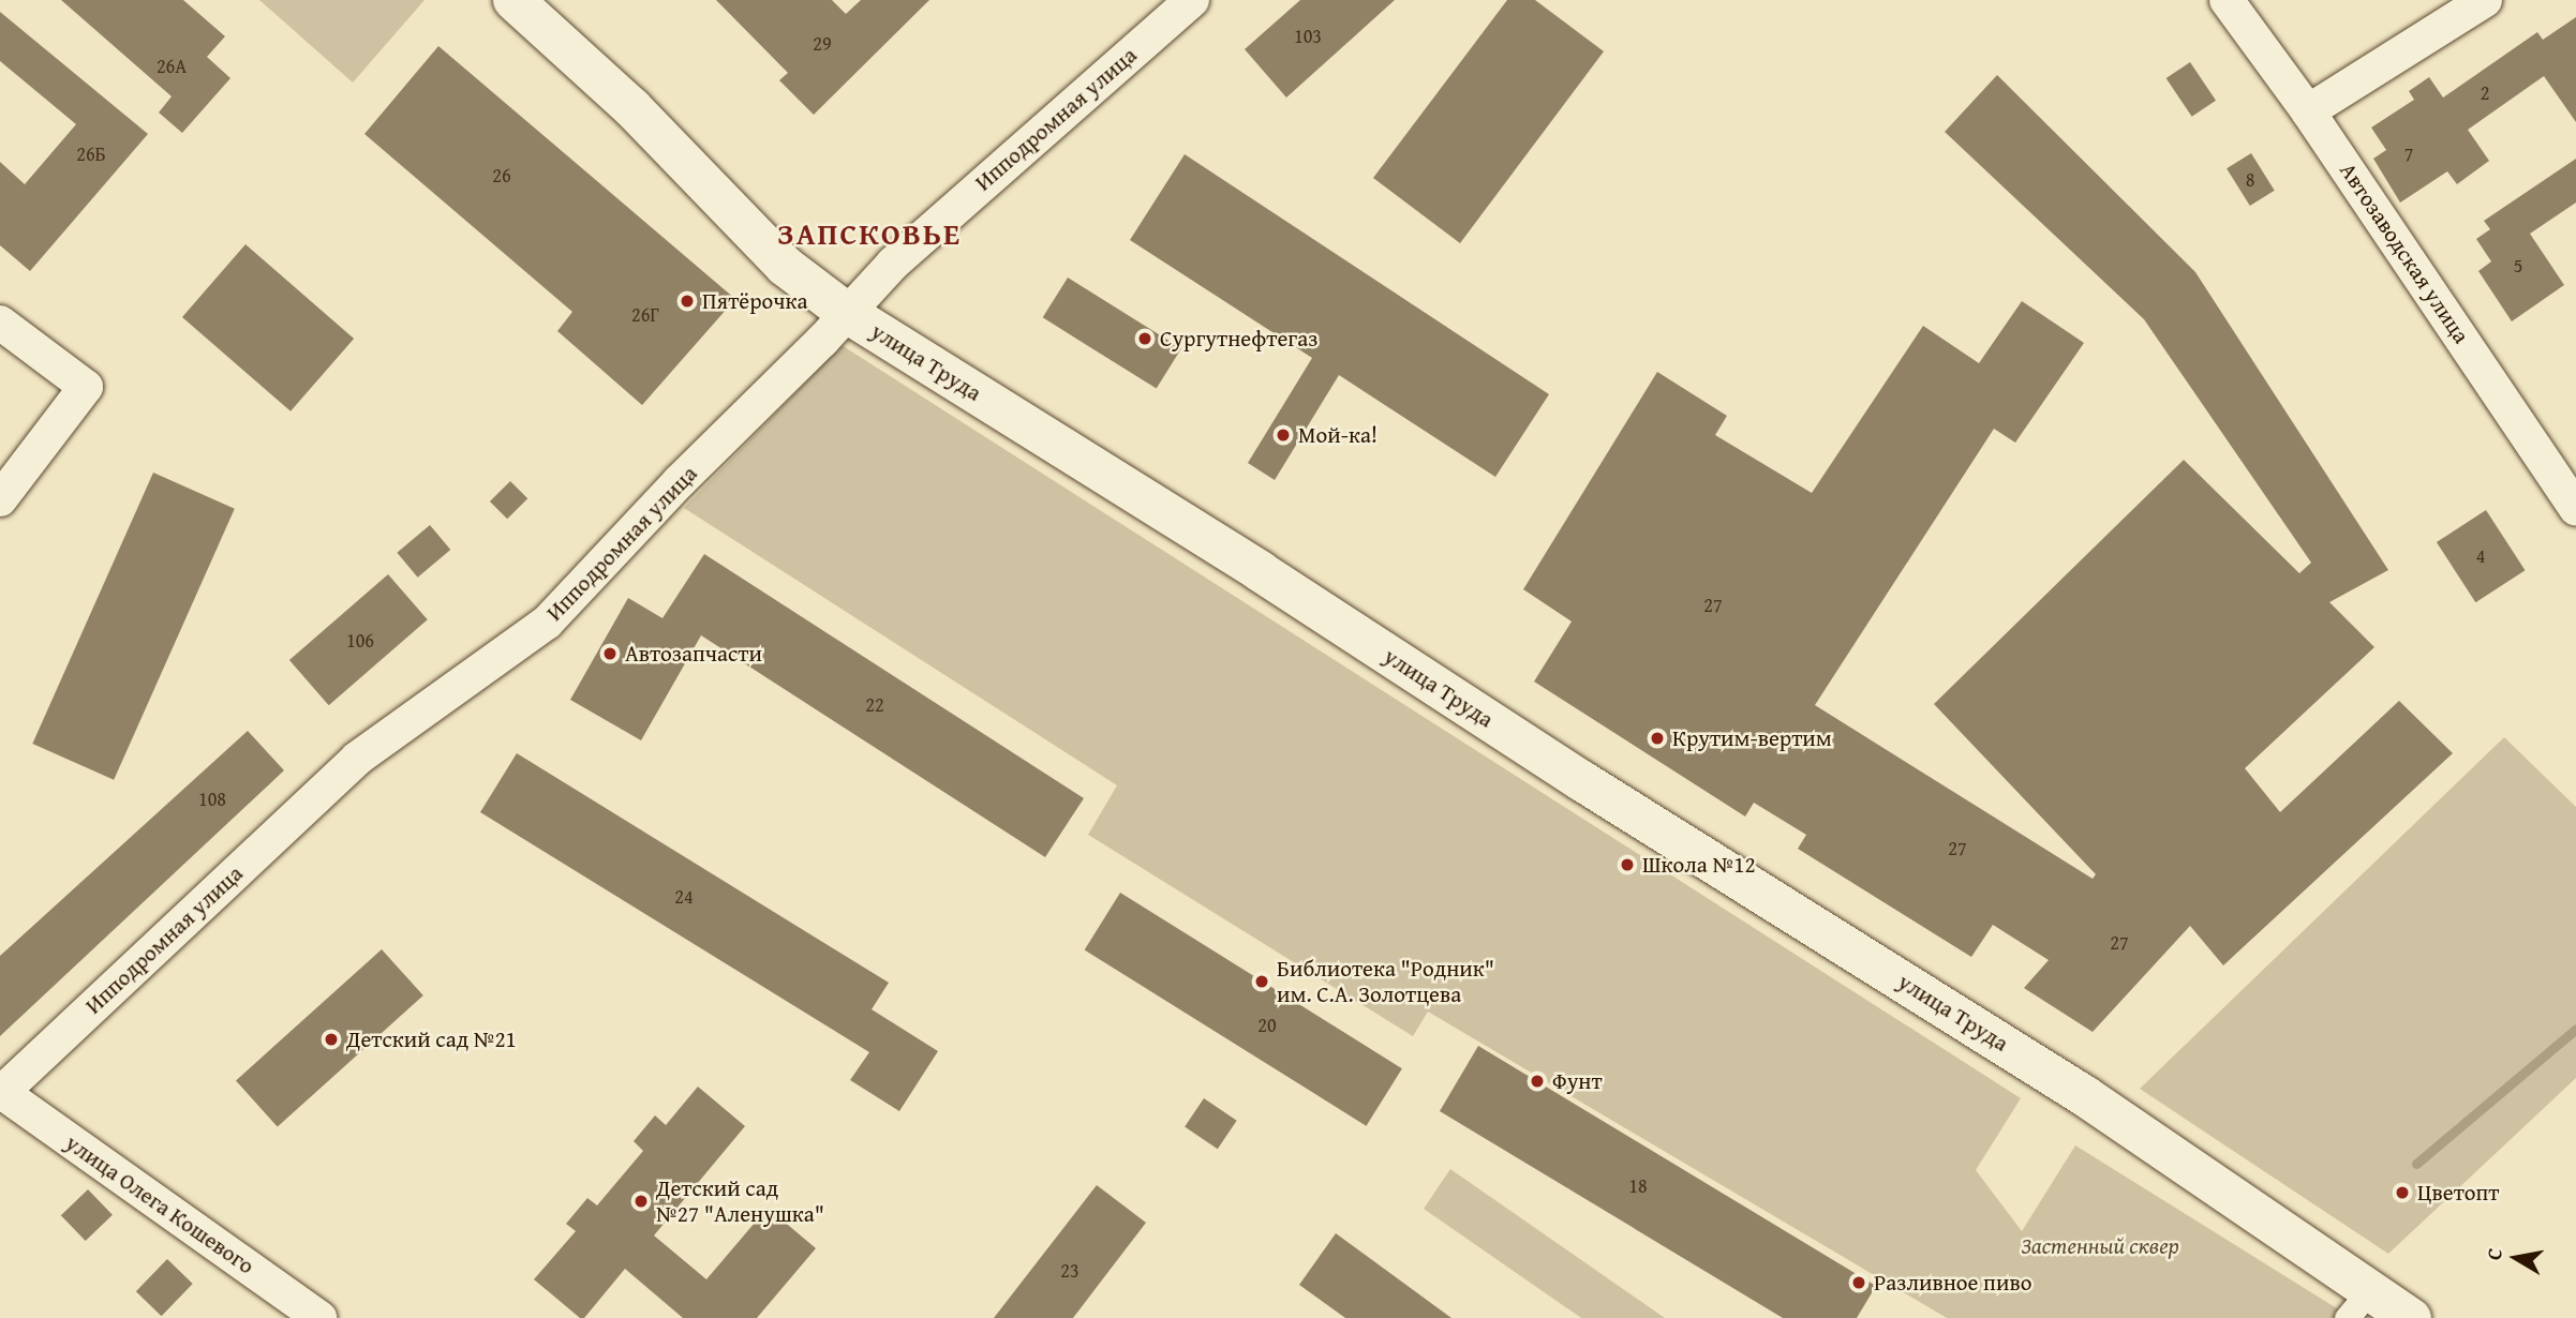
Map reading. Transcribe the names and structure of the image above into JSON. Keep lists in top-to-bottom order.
{
  "streets": {
    "main road": ["улица Труда"],
    "street": ["Ипподромная улица", "Автозаводская улица", "улица Олега Кошевого"]
  },
  "crossings": [
    ["Ипподромная улица", "улица Труда"],
    ["Ипподромная улица", "улица Олега Кошевого"]
  ],
  "districts": ["ЗАПСКОВЬЕ"],
  "parks": ["Застенный сквер"],
  "places": [
    "Пятёрочка",
    "Сургутнефтегаз",
    "Мой-ка!",
    "Автозапчасти",
    "Крутим-вертим",
    "Школа №12",
    "Библиотека \"Родник\" им. С.А. Золотцева",
    "Детский сад №21",
    "Фунт",
    "Цветопт",
    "Детский сад №27 \"Аленушка\"",
    "Разливное пиво"
  ],
  "house_numbers": [
    "103",
    "29",
    "26А",
    "2",
    "26Б",
    "7",
    "26",
    "8",
    "5",
    "26Г",
    "4",
    "27",
    "106",
    "22",
    "108",
    "27",
    "24",
    "27",
    "20",
    "18",
    "23"
  ],
  "north": "left"
}
